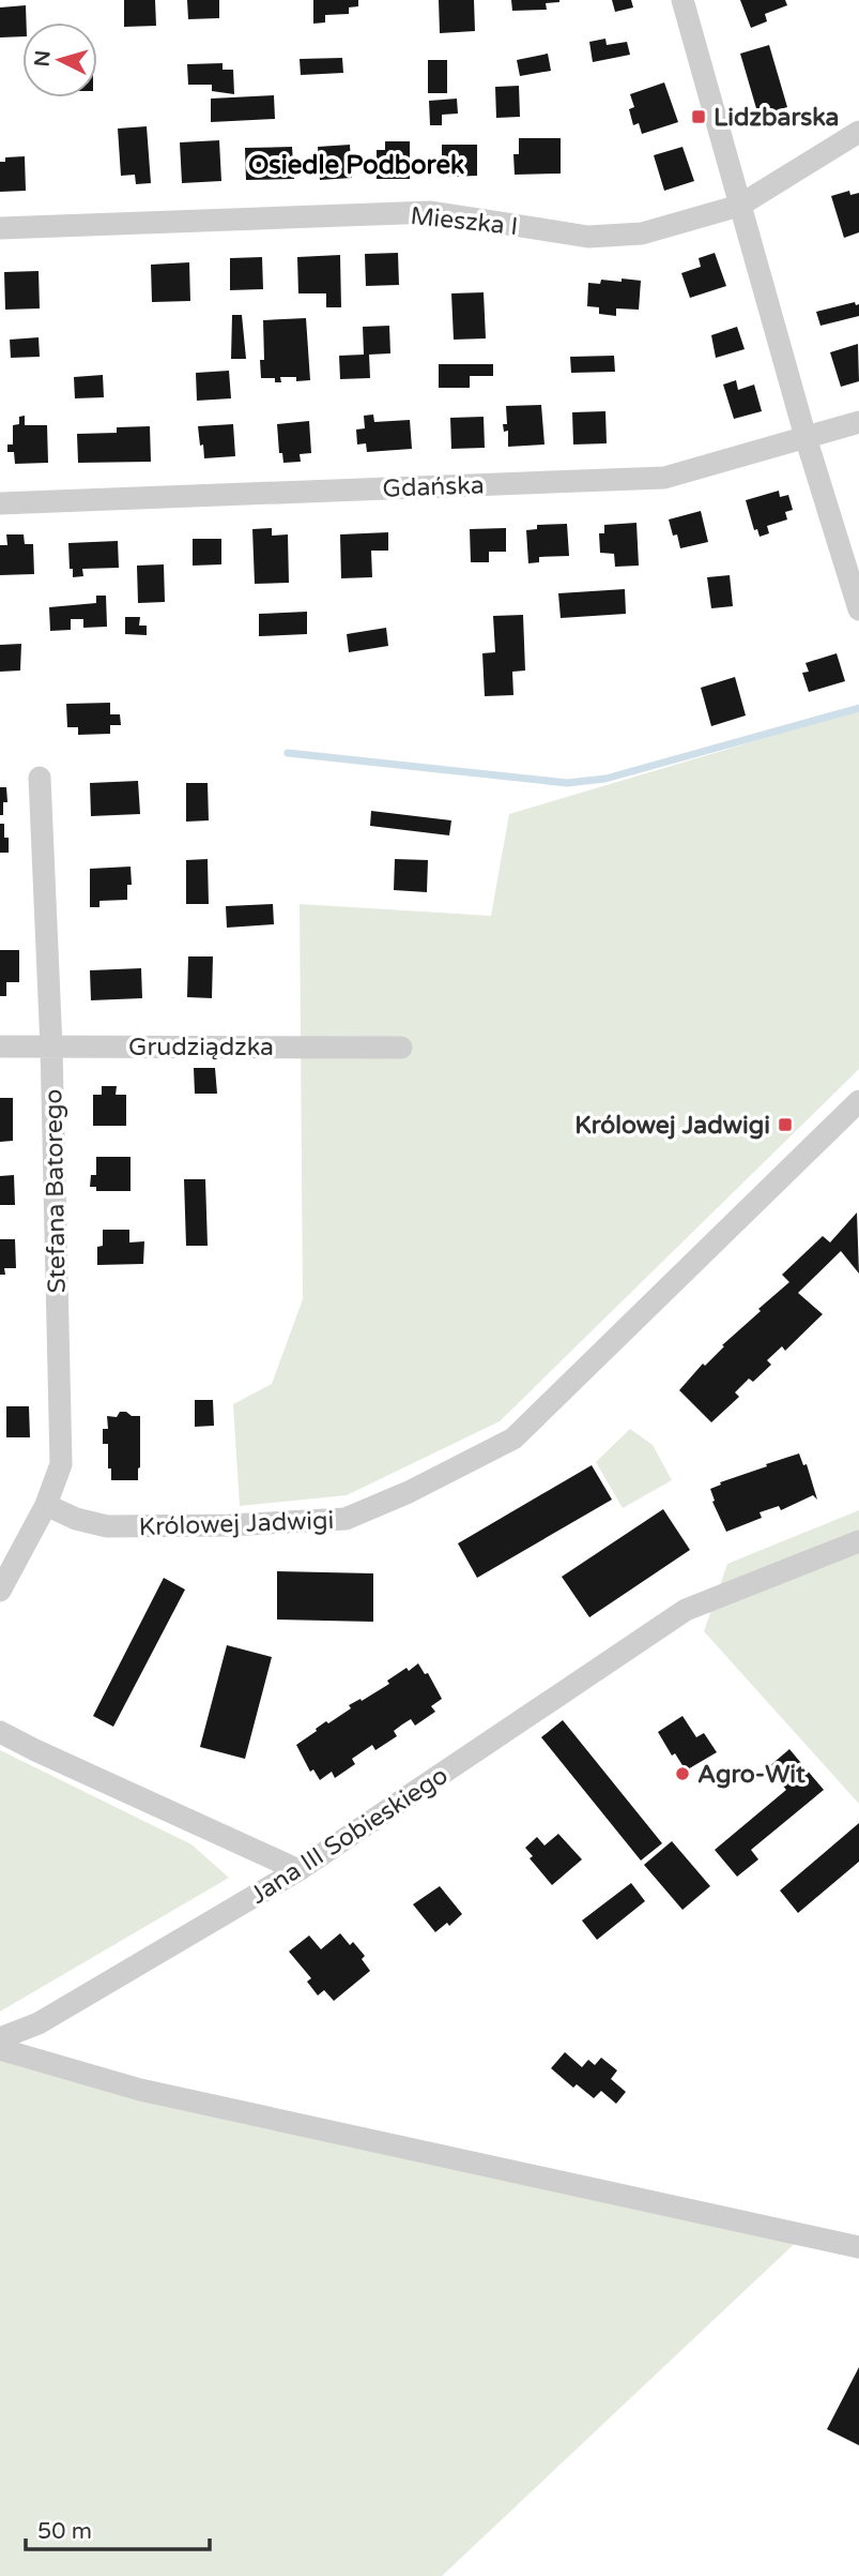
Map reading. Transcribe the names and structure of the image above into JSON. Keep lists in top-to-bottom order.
{
  "streets": {
    "street": [
      "Mieszka I",
      "Gdańska",
      "Grudziądzka",
      "Stefana Batorego",
      "Królowej Jadwigi",
      "Jana III Sobieskiego"
    ]
  },
  "crossings": [
    ["Grudziądzka", "Stefana Batorego"],
    ["Stefana Batorego", "Królowej Jadwigi"]
  ],
  "districts": ["Osiedle Podborek"],
  "places": {
    "transit": ["Lidzbarska", "Królowej Jadwigi"],
    "other": ["Agro-Wit"]
  },
  "scale_bar": "50 m",
  "north": "left"
}
